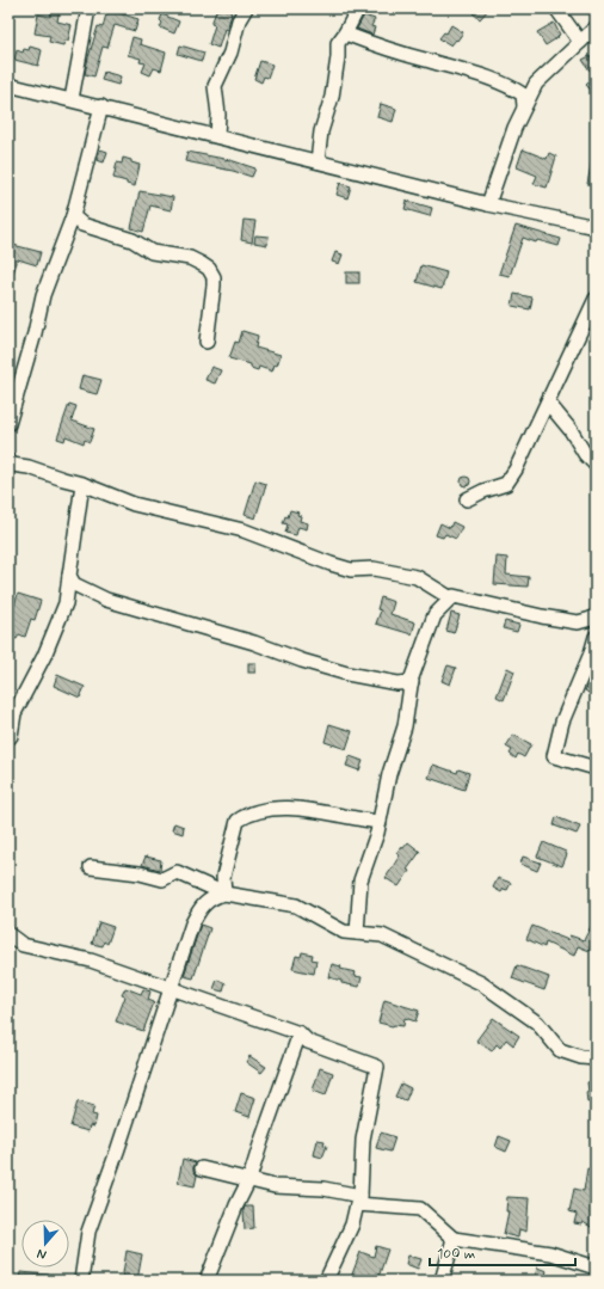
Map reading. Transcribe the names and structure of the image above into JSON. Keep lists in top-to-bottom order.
{
  "scale_bar": "100 m",
  "north": "bottom"
}
